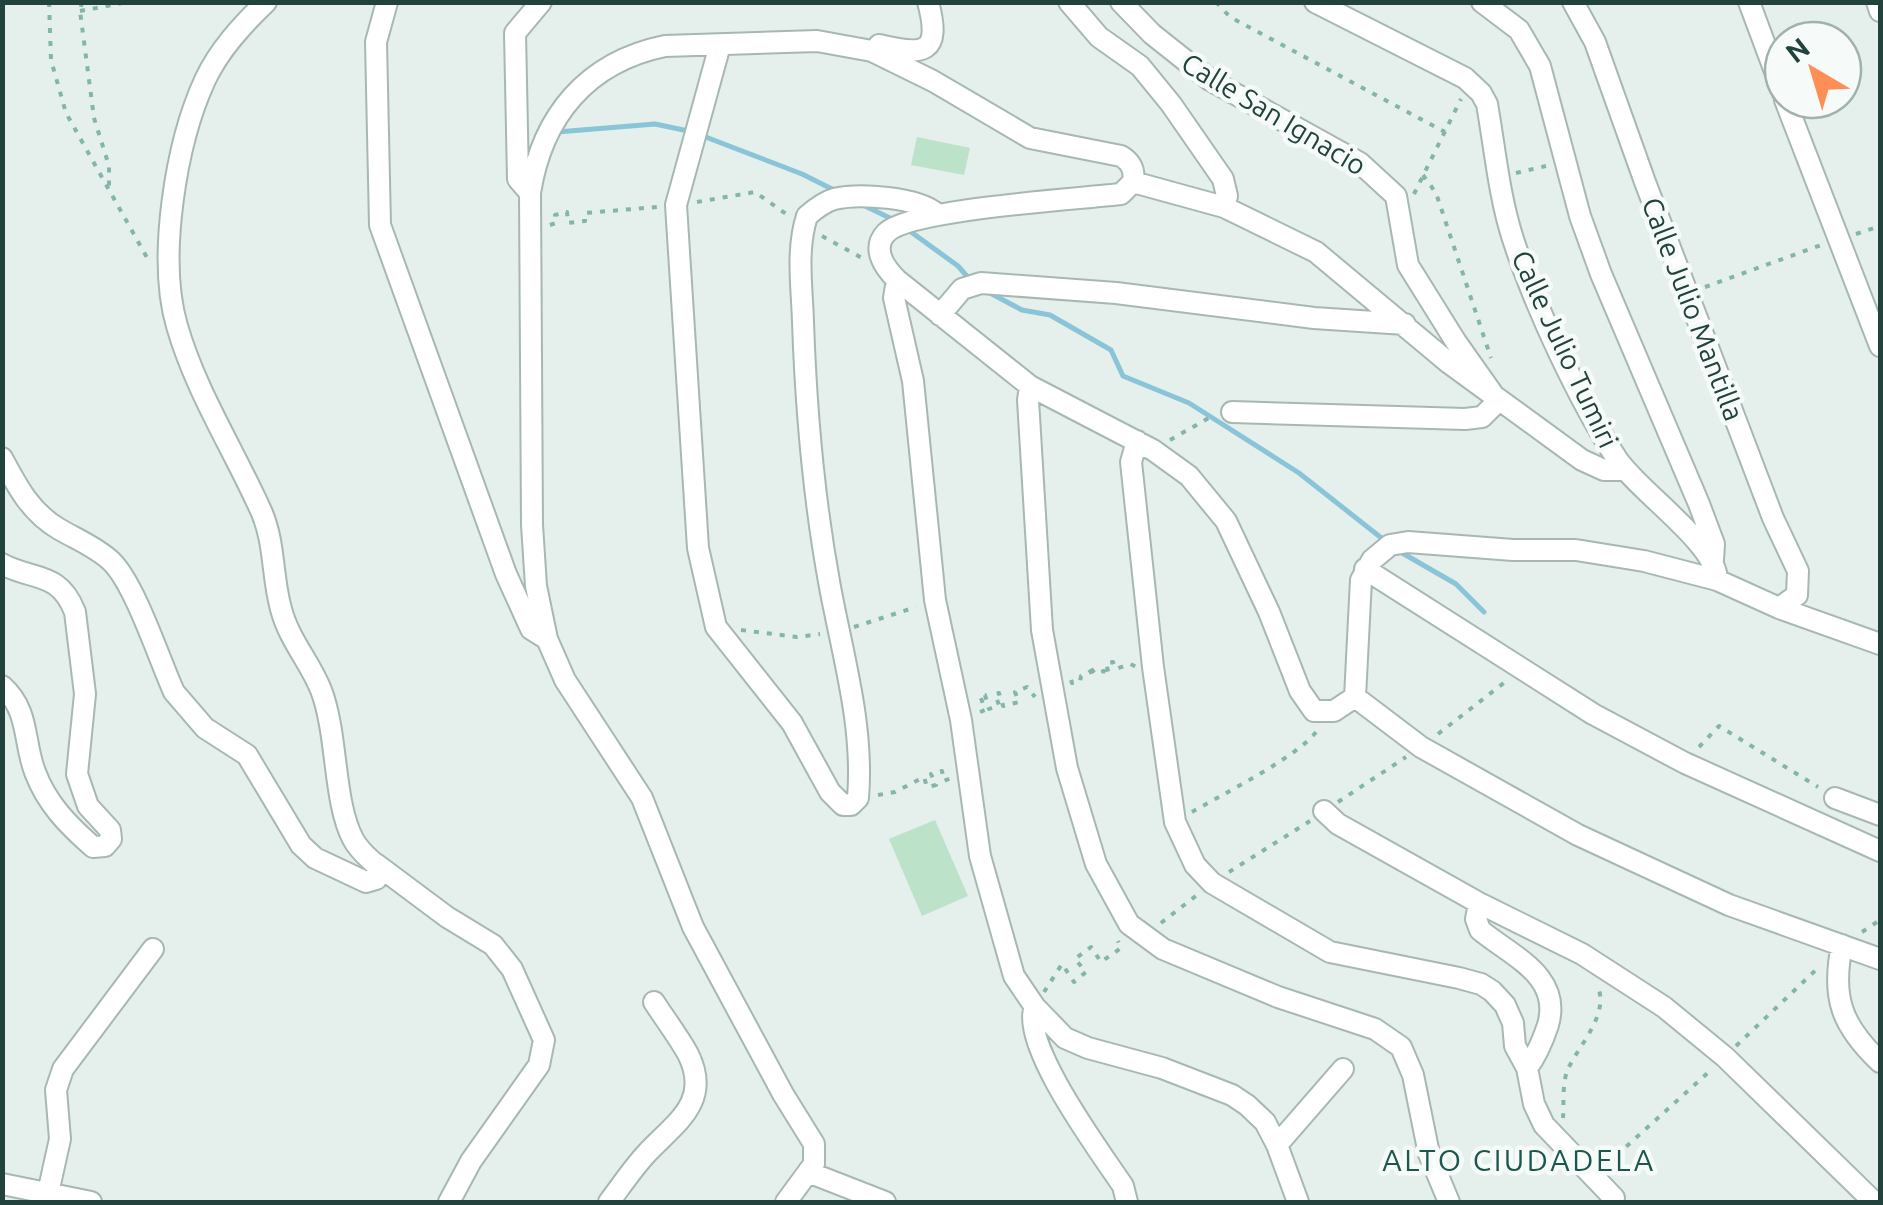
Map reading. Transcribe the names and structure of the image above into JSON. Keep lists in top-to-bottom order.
{
  "streets": {
    "street": ["Calle San Ignacio", "Calle Julio Mantilla", "Calle Julio Tumiri"]
  },
  "districts": ["ALTO CIUDADELA"],
  "north": "top left"
}
